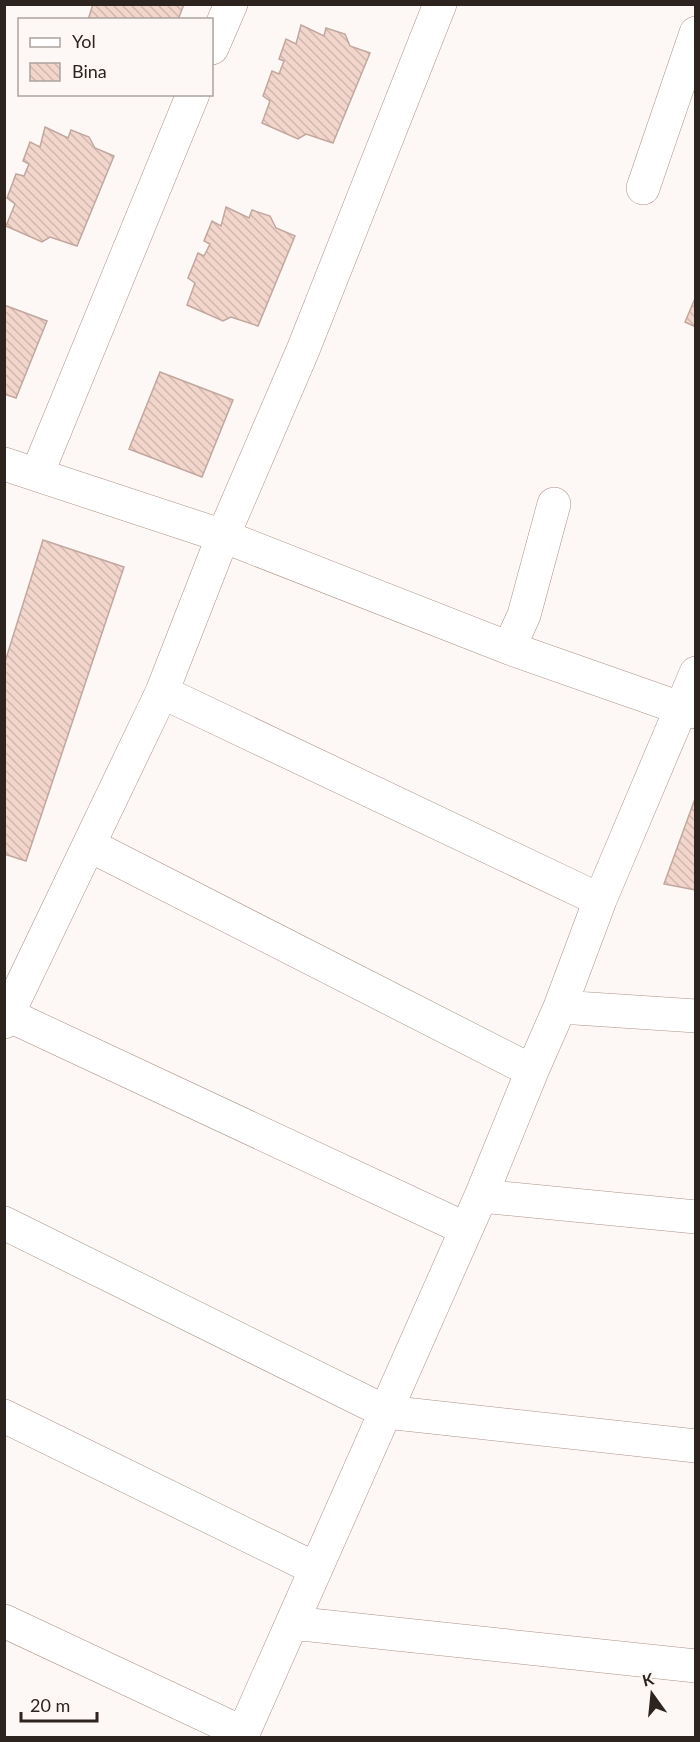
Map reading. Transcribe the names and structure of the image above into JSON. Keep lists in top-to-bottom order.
{
  "legend": ["Yol", "Bina"],
  "scale_bar": "20 m",
  "north": "top"
}
